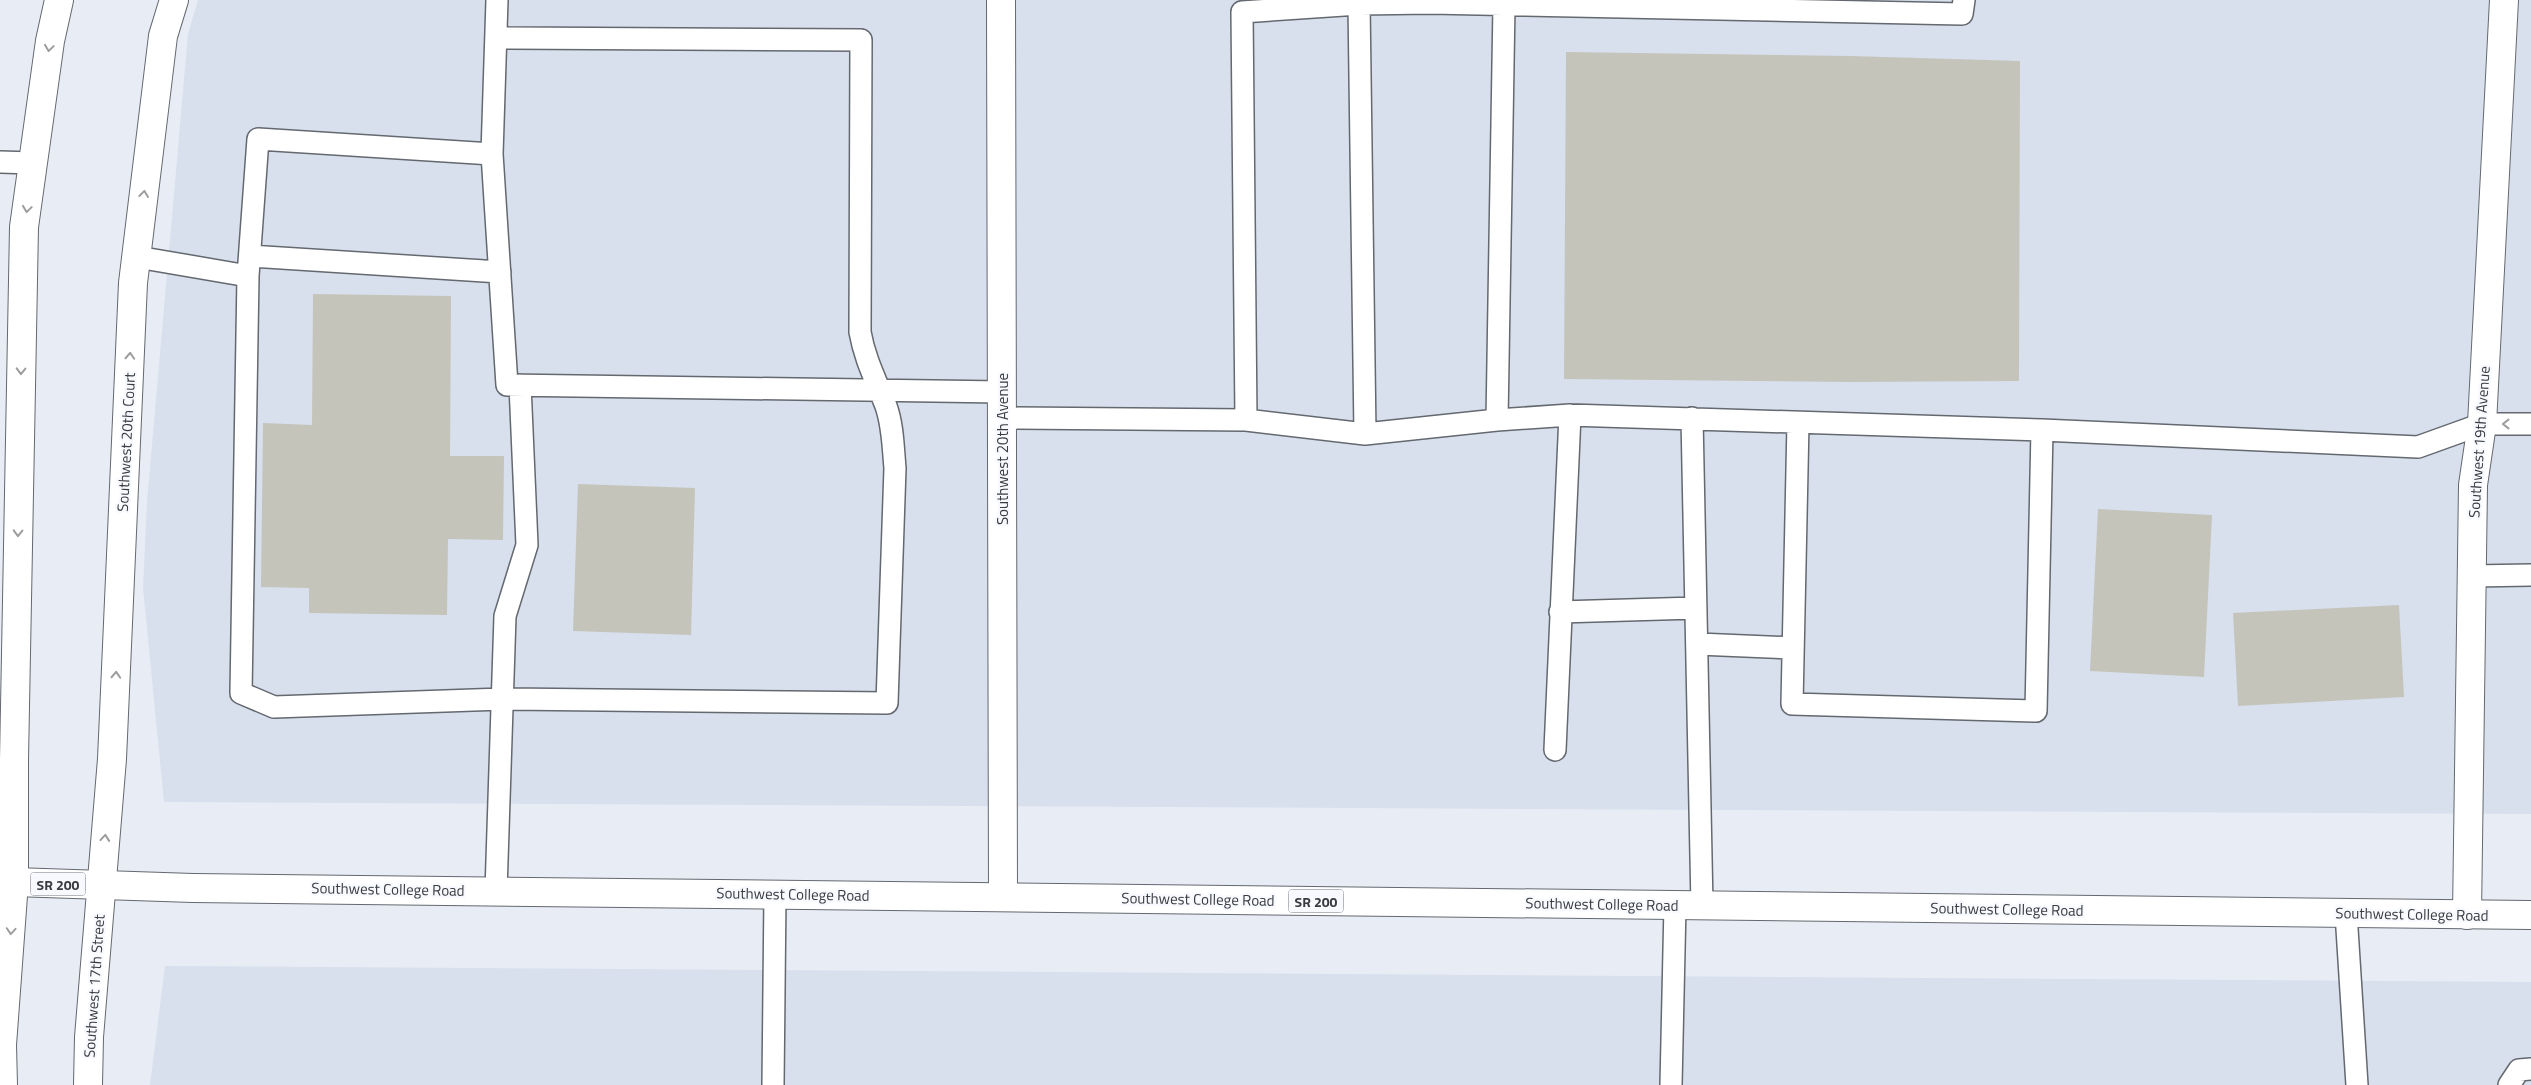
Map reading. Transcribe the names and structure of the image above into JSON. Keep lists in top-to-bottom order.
{
  "streets": {
    "main road": [
      "Southwest 20th Court",
      "Southwest 19th Avenue",
      "Southwest 20th Avenue",
      "SR 200",
      "Southwest College Road",
      "Southwest 17th Street"
    ]
  },
  "crossings": [
    ["Southwest 20th Court", "Southwest College Road"],
    ["Southwest 20th Court", "Southwest 17th Street"],
    ["Southwest 19th Avenue", "Southwest College Road"],
    ["Southwest 20th Avenue", "Southwest College Road"],
    ["Southwest College Road", "Southwest 17th Street"]
  ]
}
